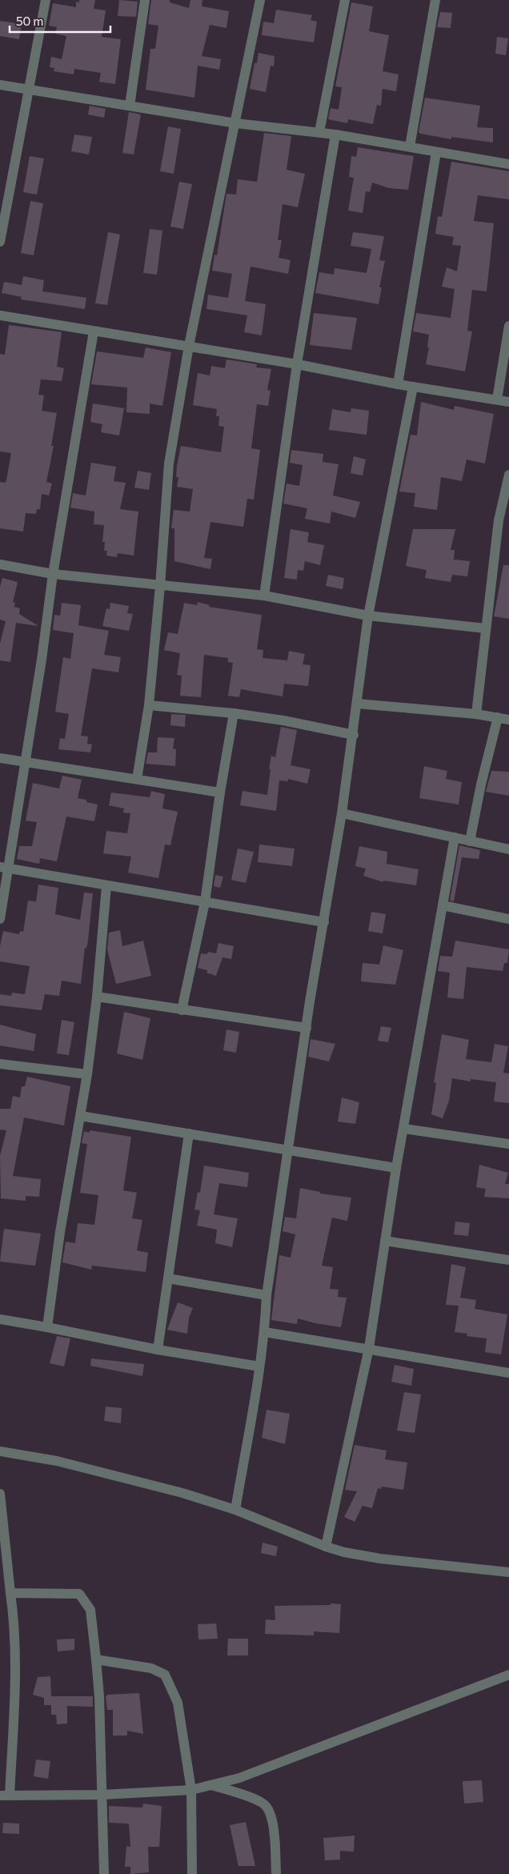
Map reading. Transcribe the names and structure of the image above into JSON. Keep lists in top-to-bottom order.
{
  "scale_bar": "50 m"
}
